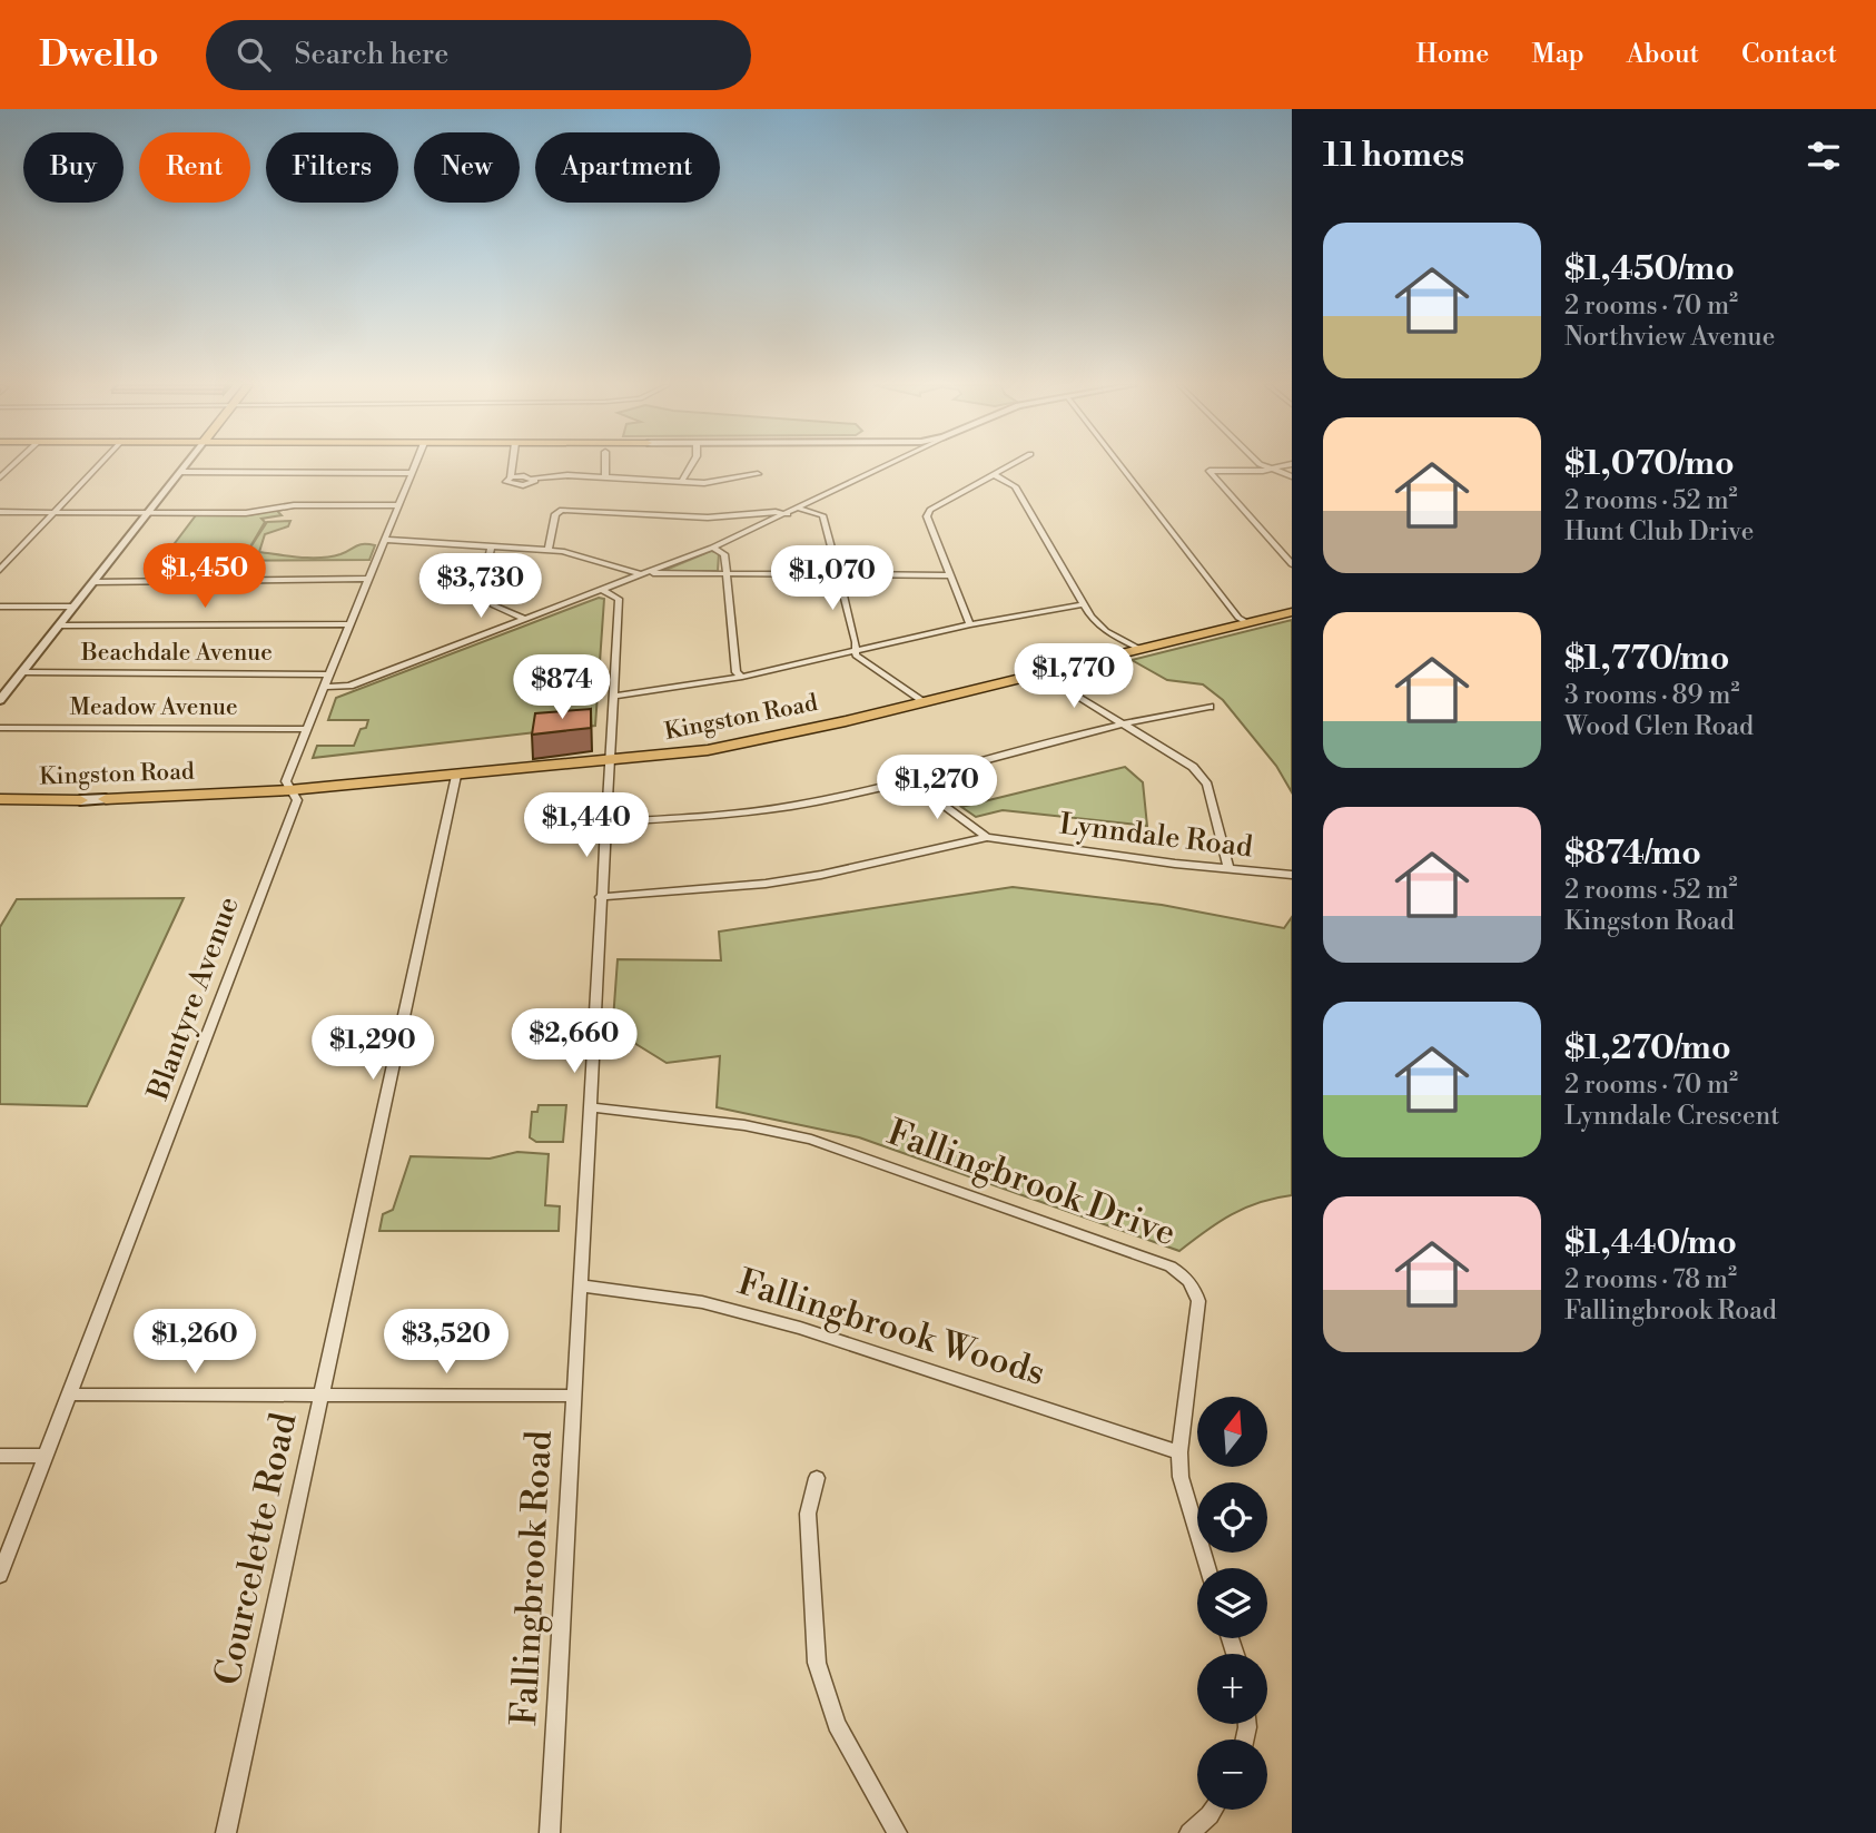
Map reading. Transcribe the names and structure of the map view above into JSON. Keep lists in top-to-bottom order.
{
  "streets": {
    "main road": ["Kingston Road"],
    "street": [
      "Beachdale Avenue",
      "Meadow Avenue",
      "Lynndale Road",
      "Blantyre Avenue",
      "Fallingbrook Drive",
      "Fallingbrook Woods",
      "Courcelette Road",
      "Fallingbrook Road"
    ]
  },
  "crossings": [
    ["Beachdale Avenue", "Blantyre Avenue"],
    ["Meadow Avenue", "Blantyre Avenue"],
    ["Kingston Road", "Blantyre Avenue"],
    ["Kingston Road", "Courcelette Road"],
    ["Kingston Road", "Fallingbrook Road"],
    ["Lynndale Road", "Fallingbrook Road"],
    ["Fallingbrook Drive", "Fallingbrook Woods"],
    ["Fallingbrook Drive", "Fallingbrook Road"],
    ["Fallingbrook Woods", "Fallingbrook Road"]
  ],
  "north": "top",
  "page": {
    "header": "Dwello",
    "search": "Search here",
    "nav": [
      "Home",
      "Map",
      "About",
      "Contact"
    ],
    "heading": "11 homes",
    "chip": [
      "Buy",
      "Rent",
      "Filters",
      "New",
      "Apartment"
    ],
    "list": [
      {
        "name": "$1,450/mo",
        "note": "2 rooms · 70 m² · Northview Avenue"
      },
      {
        "name": "$1,070/mo",
        "note": "2 rooms · 52 m² · Hunt Club Drive"
      },
      {
        "name": "$1,770/mo",
        "note": "3 rooms · 89 m² · Wood Glen Road"
      },
      {
        "name": "$874/mo",
        "note": "2 rooms · 52 m² · Kingston Road"
      },
      {
        "name": "$1,270/mo",
        "note": "2 rooms · 70 m² · Lynndale Crescent"
      },
      {
        "name": "$1,440/mo",
        "note": "2 rooms · 78 m² · Fallingbrook Road"
      }
    ],
    "price": [
      "$1,450",
      "$1,070",
      "$3,730",
      "$1,770",
      "$874",
      "$1,270",
      "$1,440",
      "$2,660",
      "$1,290",
      "$1,260",
      "$3,520"
    ],
    "map_buttons": ["+", "−"]
  }
}
